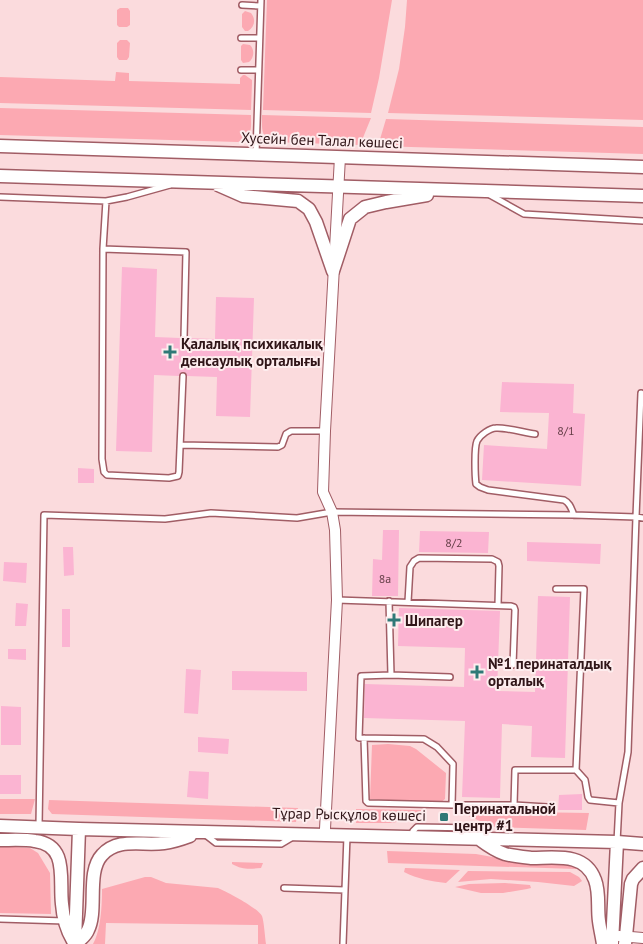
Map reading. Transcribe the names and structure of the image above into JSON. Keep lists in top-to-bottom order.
{
  "streets": {
    "street": ["Хусейн бен Талал көшесі", "Тұрар Рысқұлов көшесі"]
  },
  "places": {
    "health": ["Қалалық психикалық денсаулық орталығы", "Шипагер", "№1 перинаталдық орталық"],
    "transit": ["Перинатальной центр #1"]
  },
  "house_numbers": ["8/1", "8/2", "8а"]
}
